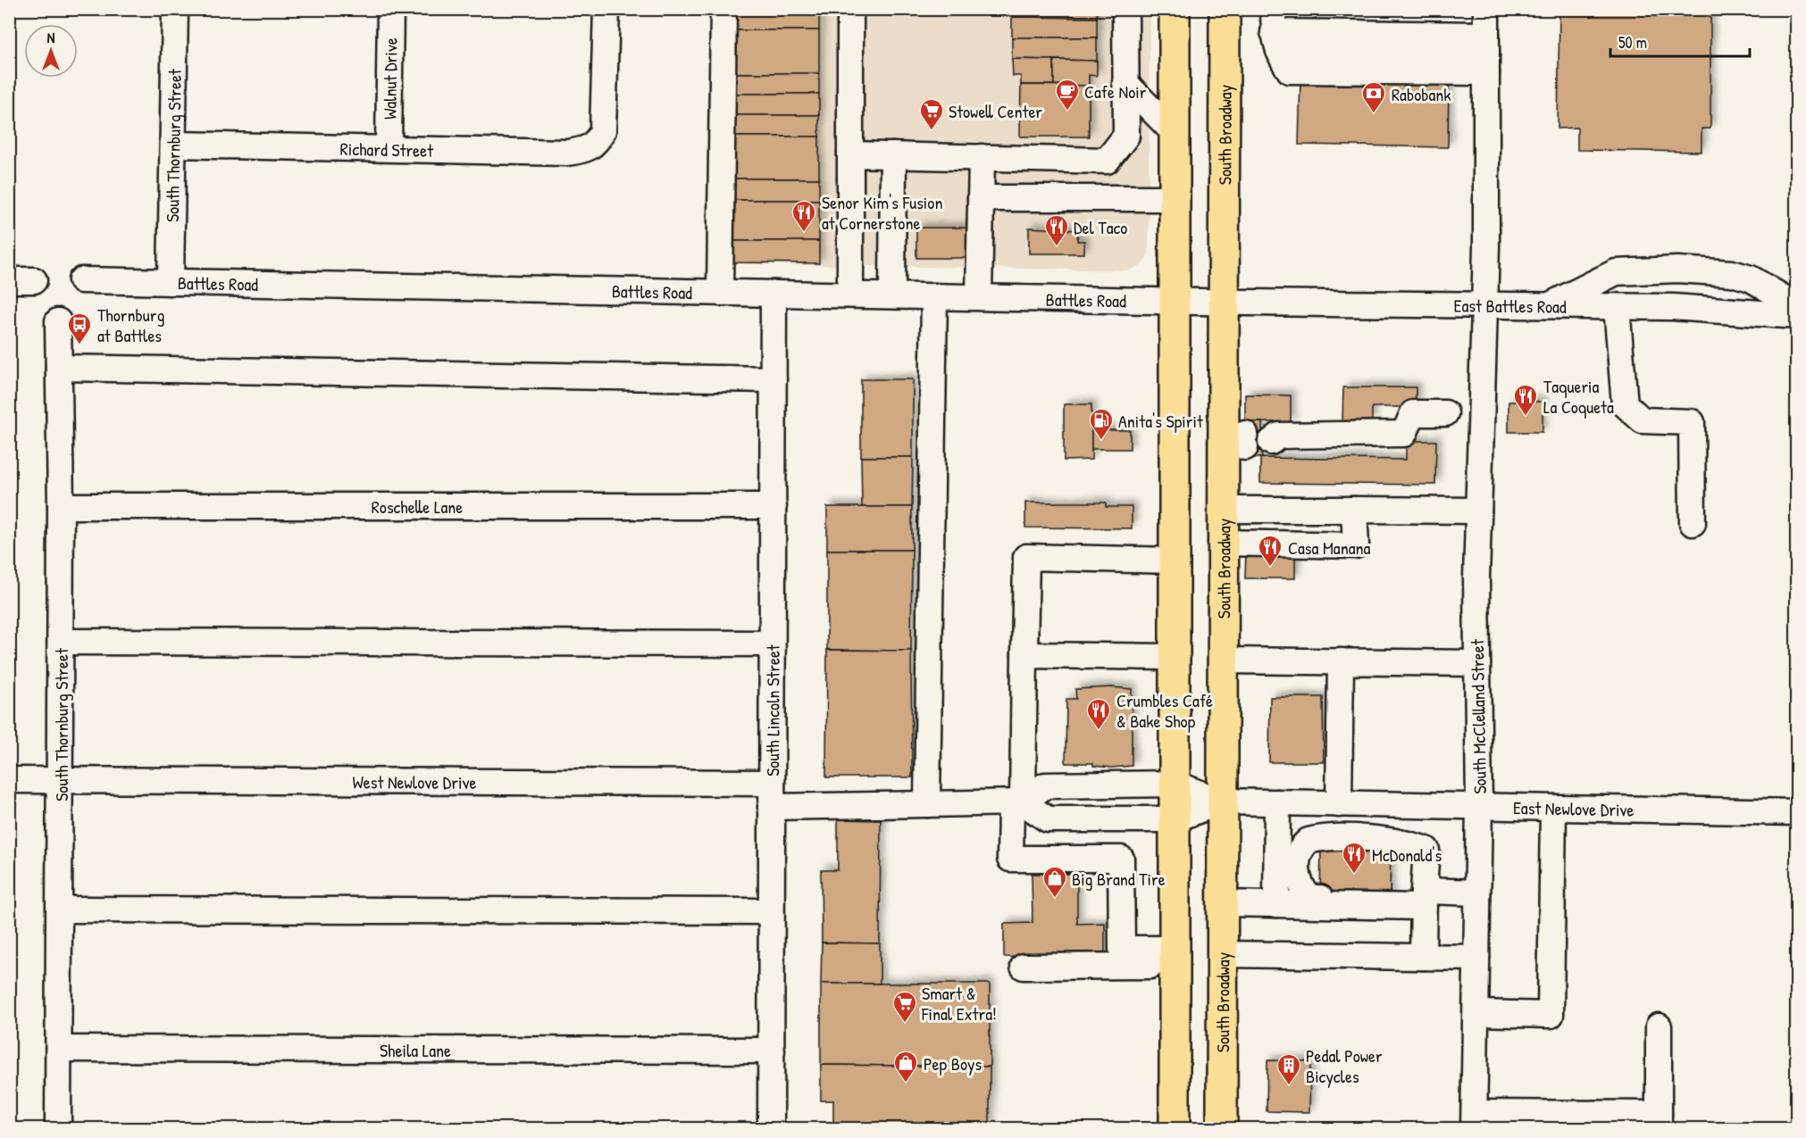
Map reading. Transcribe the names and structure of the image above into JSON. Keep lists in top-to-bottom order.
{
  "streets": {
    "main road": ["South Broadway"],
    "street": [
      "Walnut Drive",
      "South Thornburg Street",
      "Richard Street",
      "Battles Road",
      "East Battles Road",
      "Roschelle Lane",
      "South Lincoln Street",
      "South McClelland Street",
      "West Newlove Drive",
      "East Newlove Drive",
      "Sheila Lane"
    ]
  },
  "crossings": [
    ["Walnut Drive", "Richard Street"],
    ["South Broadway", "Battles Road"],
    ["South Broadway", "East Battles Road"],
    ["South Broadway", "East Newlove Drive"],
    ["South Thornburg Street", "Richard Street"],
    ["South Thornburg Street", "Battles Road"],
    ["South Thornburg Street", "Roschelle Lane"],
    ["South Thornburg Street", "West Newlove Drive"],
    ["South Thornburg Street", "Sheila Lane"],
    ["Battles Road", "East Battles Road"],
    ["Battles Road", "South Lincoln Street"],
    ["East Battles Road", "South McClelland Street"],
    ["Roschelle Lane", "South Lincoln Street"],
    ["South Lincoln Street", "West Newlove Drive"],
    ["South Lincoln Street", "Sheila Lane"],
    ["South McClelland Street", "East Newlove Drive"]
  ],
  "places": {
    "cafe": ["Cafe Noir"],
    "bank": ["Rabobank"],
    "supermarket": ["Stowell Center", "Smart & Final Extra!"],
    "restaurant": [
      "Senor Kim's Fusion at Cornerstone",
      "Del Taco",
      "Taqueria La Coqueta",
      "Casa Manana",
      "Crumbles Café & Bake Shop",
      "McDonald's"
    ],
    "bus stop": ["Thornburg at Battles"],
    "fuel station": ["Anita's Spirit"],
    "shop": ["Big Brand Tire", "Pep Boys"],
    "building": ["Pedal Power Bicycles"]
  },
  "scale_bar": "50 m",
  "north": "top"
}
